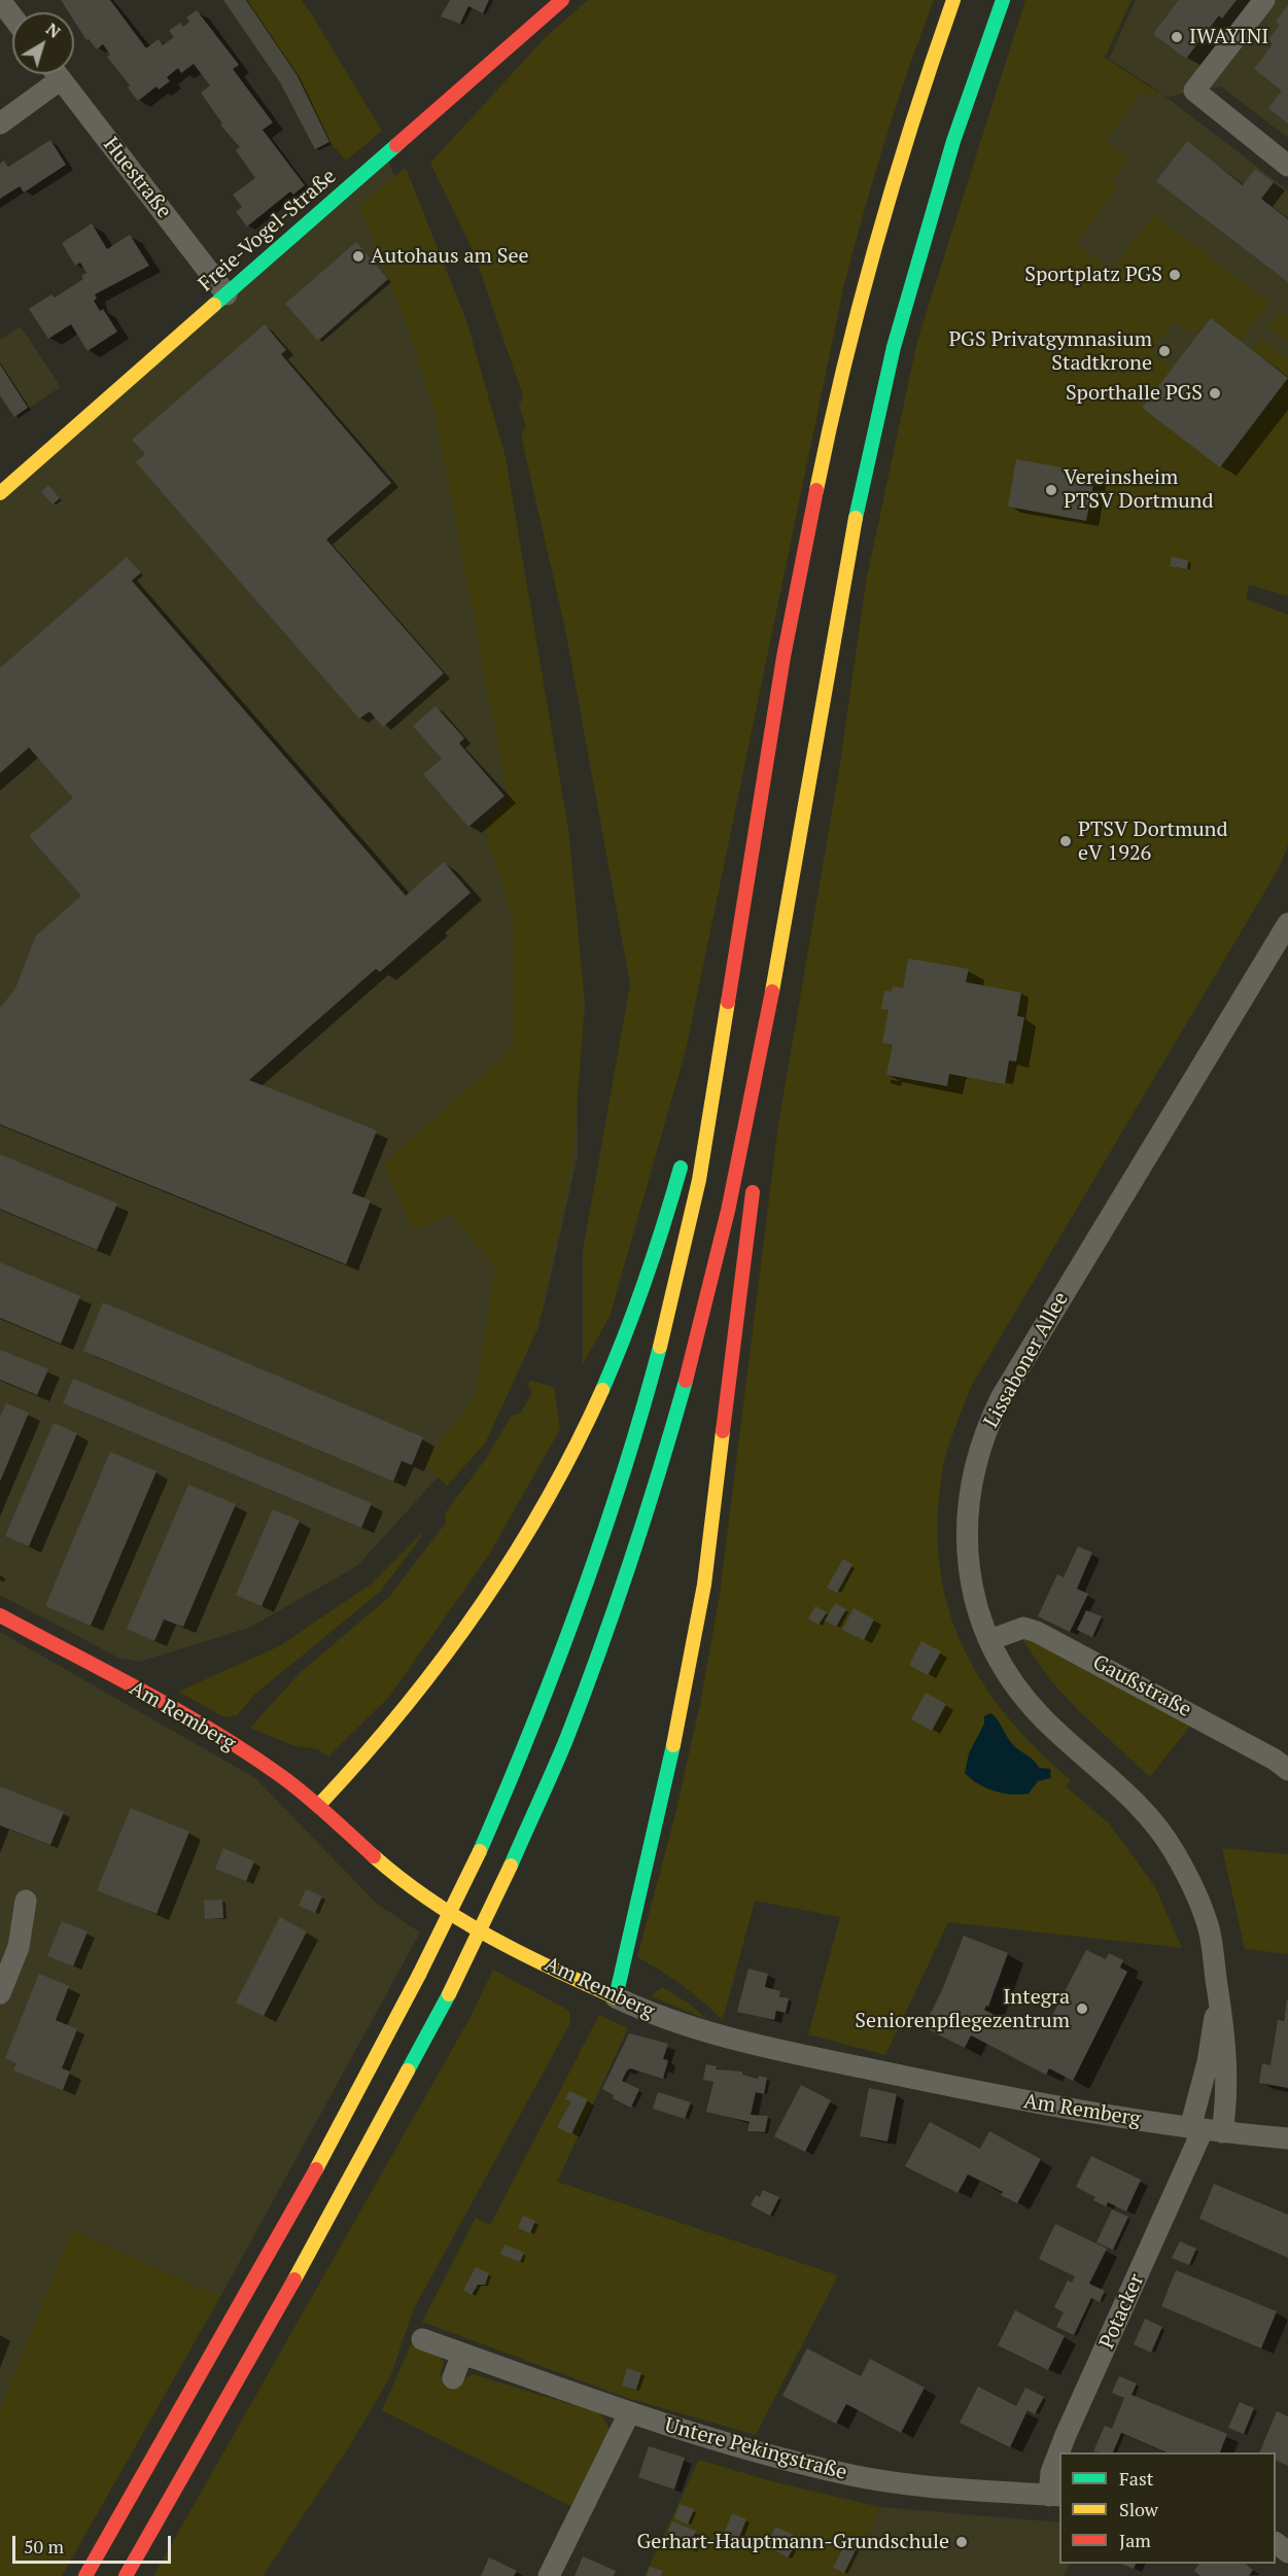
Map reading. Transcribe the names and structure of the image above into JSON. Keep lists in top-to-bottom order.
{
  "streets": {
    "main road": ["Freie-Vogel-Straße", "Am Remberg"],
    "street": [
      "Huestraße",
      "Lissaboner Allee",
      "Gaußstraße",
      "Potacker",
      "Untere Pekingstraße"
    ]
  },
  "crossings": [
    ["Huestraße", "Freie-Vogel-Straße"],
    ["Lissaboner Allee", "Gaußstraße"],
    ["Lissaboner Allee", "Am Remberg"],
    ["Lissaboner Allee", "Potacker"],
    ["Am Remberg", "Potacker"],
    ["Potacker", "Untere Pekingstraße"]
  ],
  "places": [
    "IWAYINI",
    "Autohaus am See",
    "Sportplatz PGS",
    "PGS Privatgymnasium Stadtkrone",
    "Sporthalle PGS",
    "Vereinsheim PTSV Dortmund",
    "PTSV Dortmund eV 1926",
    "Integra Seniorenpflegezentrum",
    "Gerhart-Hauptmann-Grundschule"
  ],
  "legend": ["Fast", "Slow", "Jam"],
  "scale_bar": "50 m",
  "north": "top right"
}
